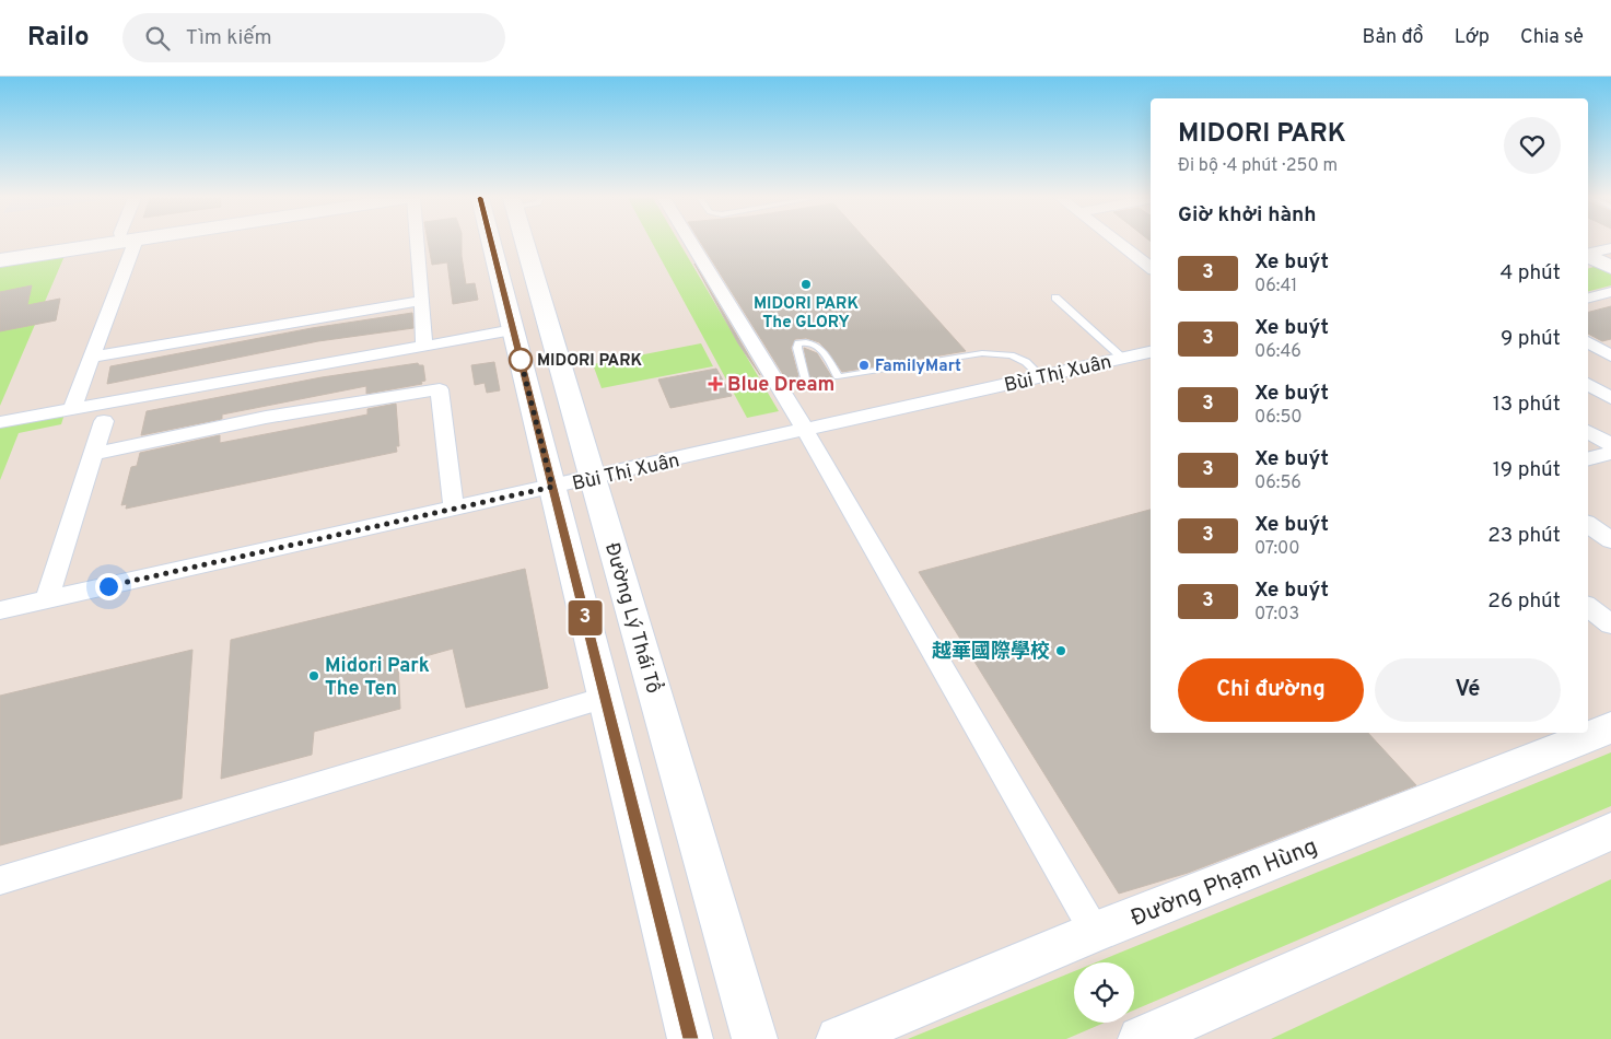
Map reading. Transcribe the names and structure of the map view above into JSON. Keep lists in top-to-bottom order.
{
  "streets": {
    "street": ["Bùi Thị Xuân", "Đường Lý Thái Tổ", "Đường Phạm Hùng"]
  },
  "crossings": [
    ["Bùi Thị Xuân", "Đường Lý Thái Tổ"]
  ],
  "places": {
    "other": [
      "MIDORI PARK The GLORY",
      "MIDORI PARK",
      "FamilyMart",
      "越華國際學校",
      "Midori Park The Ten"
    ],
    "health": ["Blue Dream"]
  },
  "lines": ["bus line 3"],
  "page": {
    "header": "Railo",
    "search": "Tìm kiếm",
    "nav": ["Bản đồ", "Lớp", "Chia sẻ"],
    "on_map": "3",
    "heading": [
      ["MIDORI PARK", "Đi bộ · 4 phút · 250 m"],
      "Giờ khởi hành"
    ],
    "list": [
      {
        "mark": "3",
        "name": "Xe buýt",
        "note": "06:41",
        "value": "4 phút"
      },
      {
        "mark": "3",
        "name": "Xe buýt",
        "note": "06:46",
        "value": "9 phút"
      },
      {
        "mark": "3",
        "name": "Xe buýt",
        "note": "06:50",
        "value": "13 phút"
      },
      {
        "mark": "3",
        "name": "Xe buýt",
        "note": "06:56",
        "value": "19 phút"
      },
      {
        "mark": "3",
        "name": "Xe buýt",
        "note": "07:00",
        "value": "23 phút"
      },
      {
        "mark": "3",
        "name": "Xe buýt",
        "note": "07:03",
        "value": "26 phút"
      }
    ],
    "buttons": ["Chỉ đường", "Vé"]
  }
}
